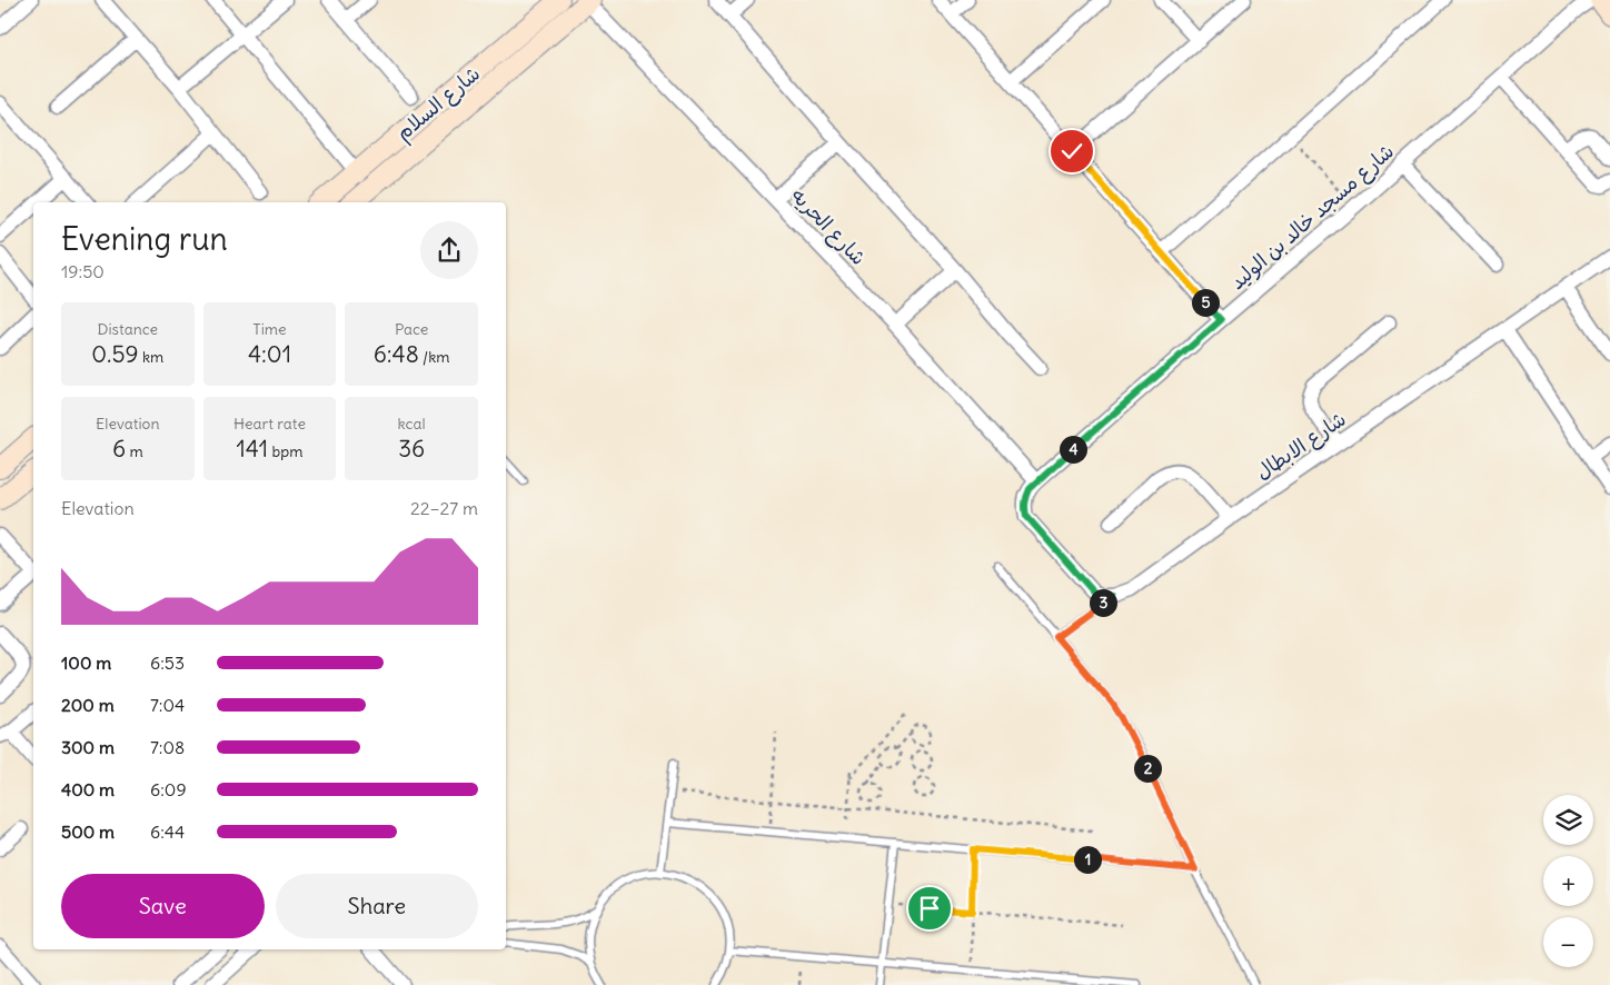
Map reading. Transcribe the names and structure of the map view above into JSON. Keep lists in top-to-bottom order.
{
  "streets": {
    "street": [
      "شارع السلام",
      "شارع مسجد خالد بن الوليد",
      "شارع الحريه",
      "شارع الابطال"
    ]
  },
  "crossings": [
    ["شارع السلام", "شارع الحريه"],
    ["شارع مسجد خالد بن الوليد", "شارع الحريه"],
    ["شارع مسجد خالد بن الوليد", "شارع الابطال"]
  ],
  "page": {
    "heading": ["Evening run", "19:50"],
    "pins": [
      "5",
      "4",
      "3",
      "2",
      "1"
    ],
    "stats": [
      ["Distance", "0.59 km"],
      ["Time", "4:01"],
      ["Pace", "6:48 /km"],
      ["Elevation", "6 m"],
      ["Heart rate", "141 bpm"],
      ["kcal", "36"]
    ],
    "chart": ["Elevation", "22–27 m"],
    "list": [
      {
        "name": "100 m",
        "note": "6:53"
      },
      {
        "name": "200 m",
        "note": "7:04"
      },
      {
        "name": "300 m",
        "note": "7:08"
      },
      {
        "name": "400 m",
        "note": "6:09"
      },
      {
        "name": "500 m",
        "note": "6:44"
      }
    ],
    "map_buttons": ["+", "−"],
    "buttons": ["Save", "Share"]
  }
}
